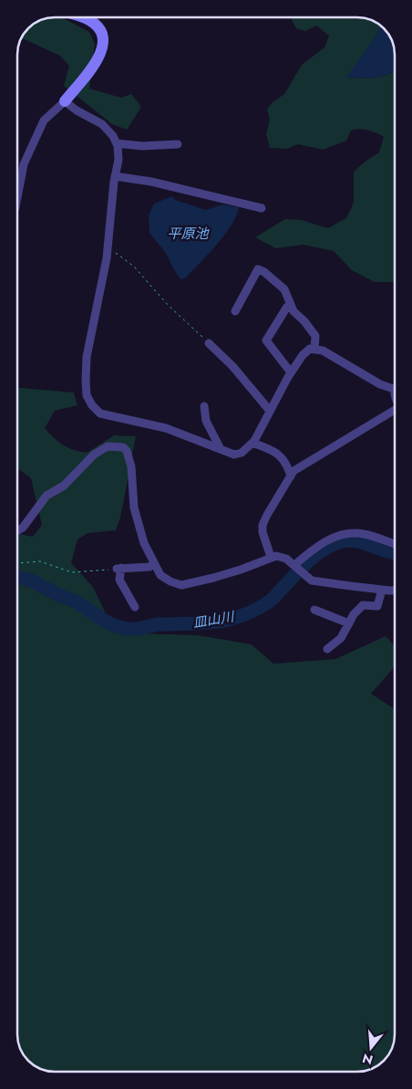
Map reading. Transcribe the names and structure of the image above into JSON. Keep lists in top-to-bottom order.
{
  "water": ["平原池", "皿山川"],
  "north": "bottom"
}
